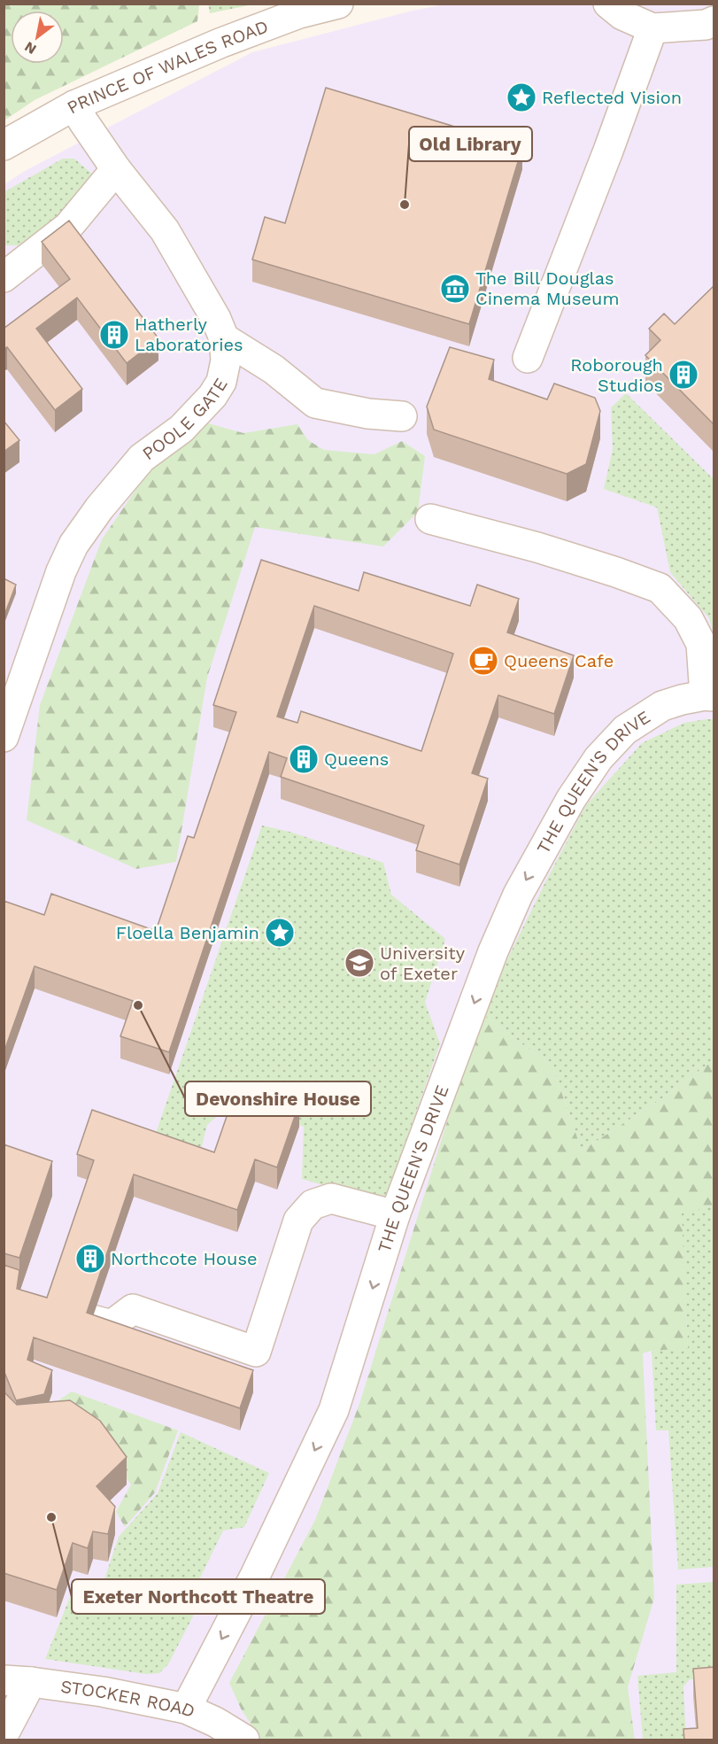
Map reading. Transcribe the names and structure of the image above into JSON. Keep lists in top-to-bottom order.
{
  "streets": {
    "street": [
      "PRINCE OF WALES ROAD",
      "POOLE GATE",
      "THE QUEEN'S DRIVE",
      "STOCKER ROAD"
    ]
  },
  "crossings": [
    ["PRINCE OF WALES ROAD", "POOLE GATE"],
    ["THE QUEEN'S DRIVE", "STOCKER ROAD"]
  ],
  "one_way": ["THE QUEEN'S DRIVE"],
  "places": {
    "place": ["Reflected Vision", "Floella Benjamin"],
    "other": ["Old Library", "Devonshire House", "Exeter Northcott Theatre"],
    "museum": ["The Bill Douglas Cinema Museum"],
    "building": [
      "Hatherly Laboratories",
      "Roborough Studios",
      "Queens",
      "Northcote House"
    ],
    "cafe": ["Queens Cafe"],
    "school or university": ["University of Exeter"]
  },
  "north": "bottom left"
}
